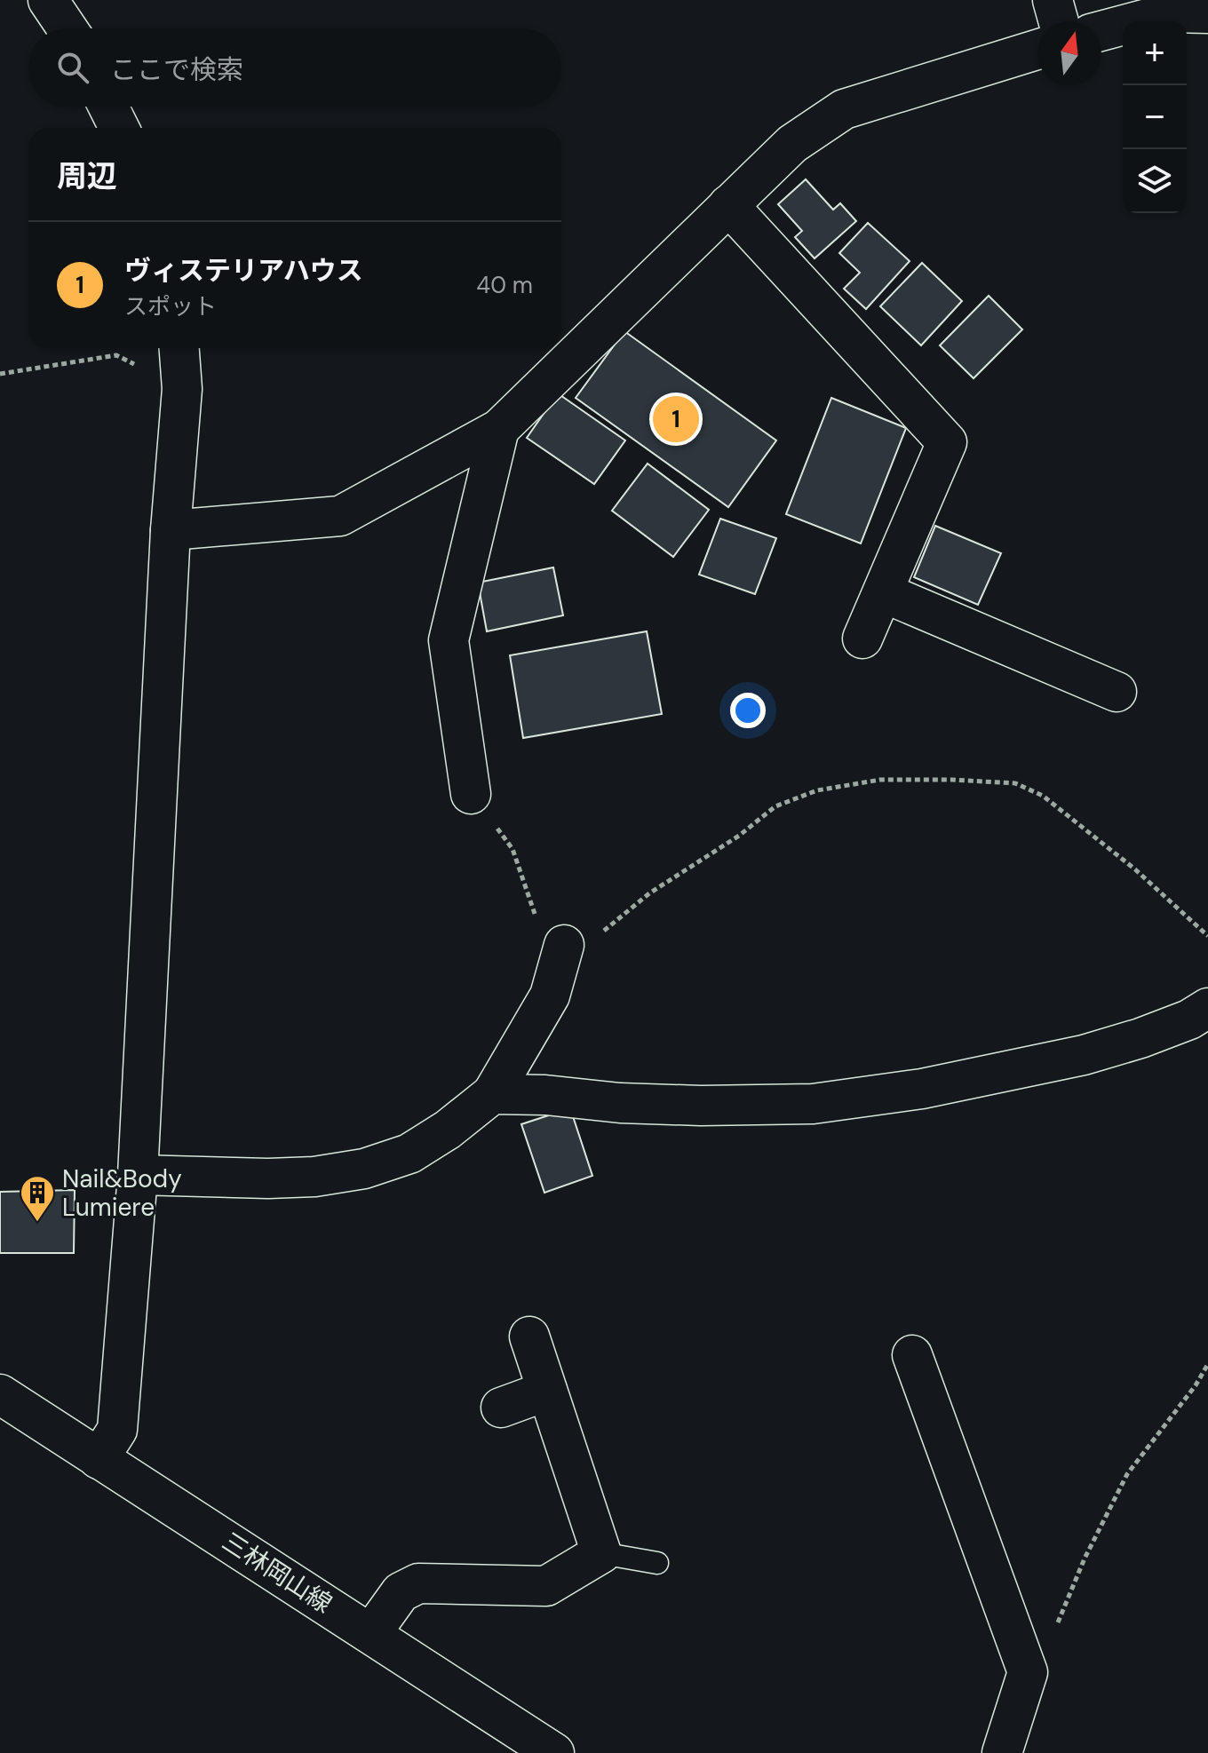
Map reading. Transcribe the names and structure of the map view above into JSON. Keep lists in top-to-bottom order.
{
  "streets": {
    "street": ["三林岡山線"]
  },
  "places": {
    "building": ["Nail&Body Lumiere"]
  },
  "north": "top",
  "page": {
    "map_buttons": ["+", "−"],
    "search": "ここで検索",
    "heading": "周辺",
    "list": [
      {
        "mark": "1",
        "name": "ヴィステリアハウス",
        "note": "スポット",
        "value": "40 m"
      }
    ],
    "pins": "1"
  }
}
